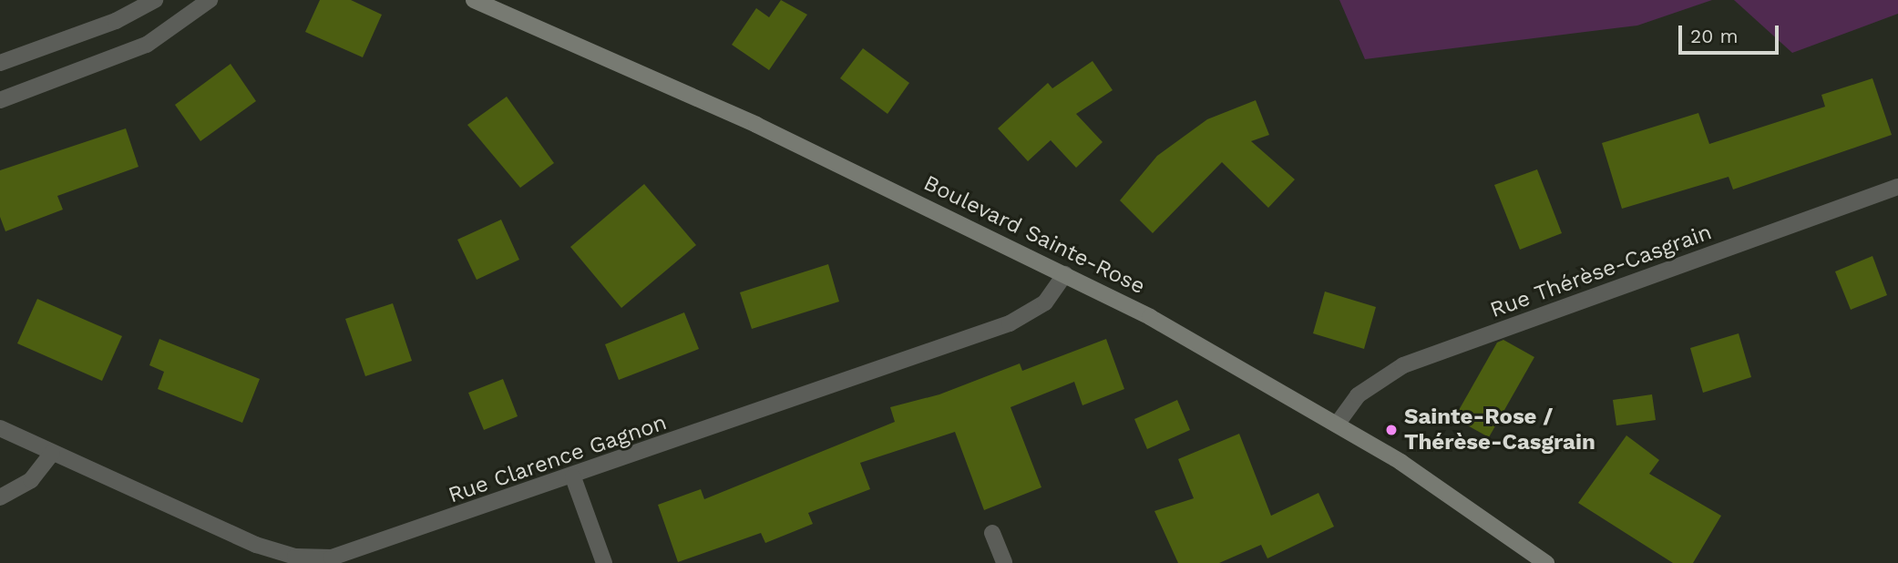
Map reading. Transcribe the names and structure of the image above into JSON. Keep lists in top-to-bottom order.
{
  "streets": {
    "street": ["Boulevard Sainte-Rose", "Rue Thérèse-Casgrain", "Rue Clarence Gagnon"]
  },
  "crossings": [
    ["Boulevard Sainte-Rose", "Rue Thérèse-Casgrain"],
    ["Boulevard Sainte-Rose", "Rue Clarence Gagnon"]
  ],
  "places": ["Sainte-Rose / Thérèse-Casgrain"],
  "scale_bar": "20 m"
}
